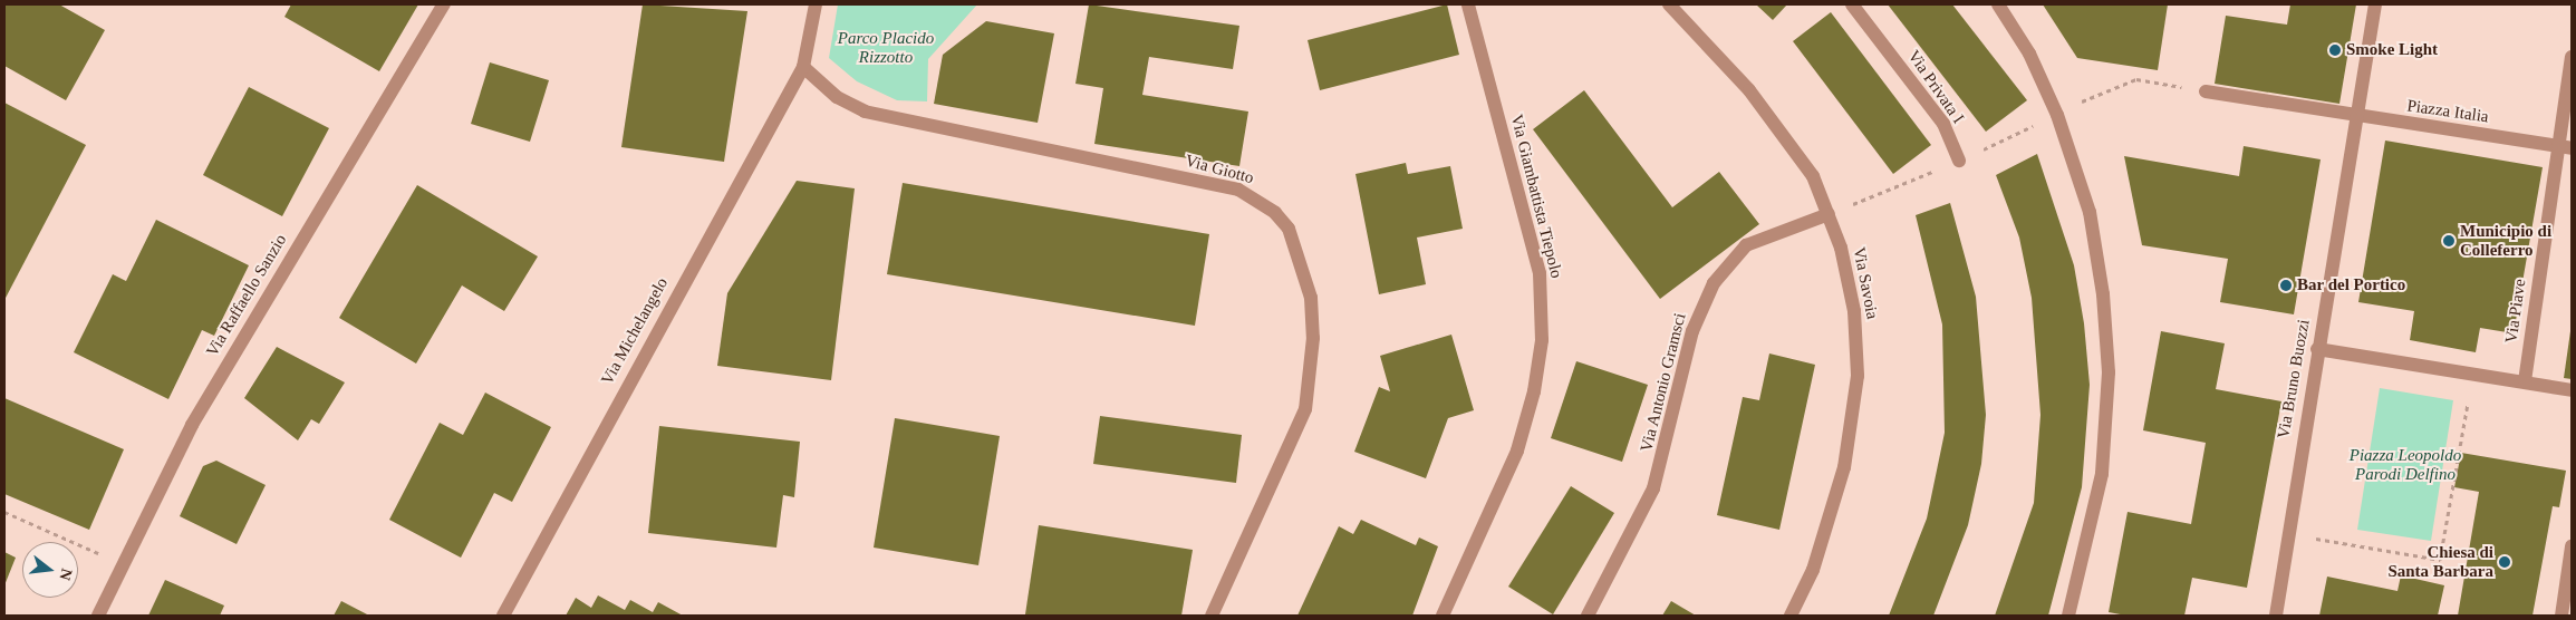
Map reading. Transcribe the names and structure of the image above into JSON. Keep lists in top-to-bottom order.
{
  "streets": {
    "street": [
      "Via Privata I",
      "Piazza Italia",
      "Via Giotto",
      "Via Giambattista Tiepolo",
      "Via Savoia",
      "Via Raffaello Sanzio",
      "Via Piave",
      "Via Michelangelo",
      "Via Bruno Buozzi",
      "Via Antonio Gramsci"
    ]
  },
  "crossings": [
    ["Piazza Italia", "Via Piave"],
    ["Piazza Italia", "Via Bruno Buozzi"],
    ["Via Giotto", "Via Michelangelo"],
    ["Via Savoia", "Via Antonio Gramsci"]
  ],
  "parks": ["Parco Placido Rizzotto", "Piazza Leopoldo Parodi Delfino"],
  "places": [
    "Smoke Light",
    "Municipio di Colleferro",
    "Bar del Portico",
    "Chiesa di Santa Barbara"
  ],
  "north": "right"
}
